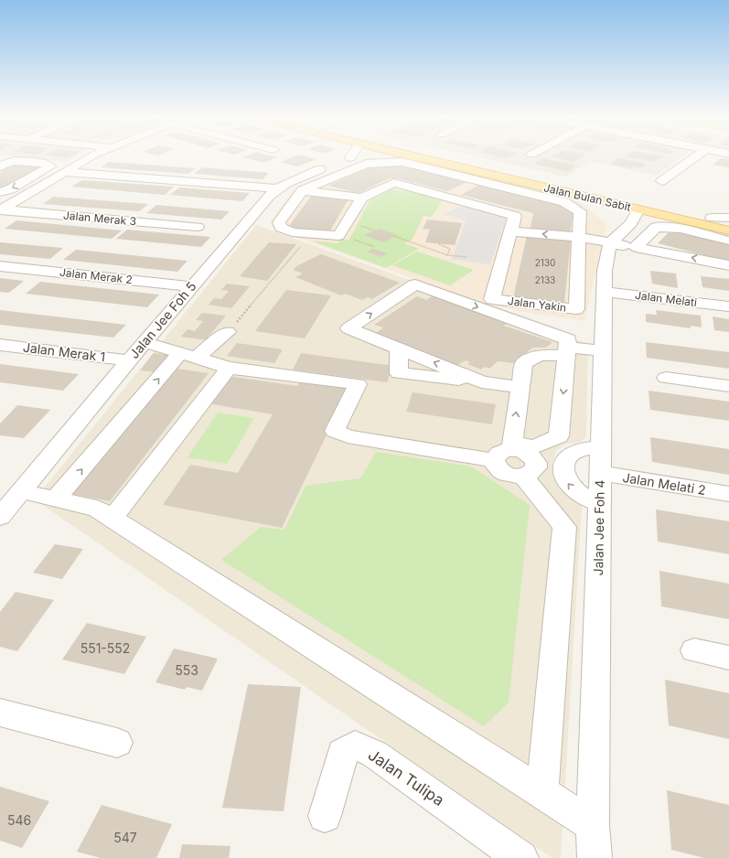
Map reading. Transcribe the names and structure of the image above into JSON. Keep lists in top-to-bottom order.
{
  "streets": {
    "main road": ["Jalan Bulan Sabit"],
    "street": [
      "Jalan Merak 3",
      "Jalan Merak 2",
      "Jalan Melati",
      "Jalan Yakin",
      "Jalan Jee Foh 5",
      "Jalan Merak 1",
      "Jalan Melati 2",
      "Jalan Jee Foh 4",
      "Jalan Tulipa"
    ]
  },
  "crossings": [
    ["Jalan Merak 2", "Jalan Jee Foh 5"],
    ["Jalan Melati", "Jalan Yakin"],
    ["Jalan Melati", "Jalan Jee Foh 4"],
    ["Jalan Yakin", "Jalan Jee Foh 5"],
    ["Jalan Jee Foh 5", "Jalan Merak 1"],
    ["Jalan Melati 2", "Jalan Jee Foh 4"]
  ],
  "house_numbers": [
    "2130",
    "2133",
    "551-552",
    "553",
    "546",
    "547"
  ]
}
